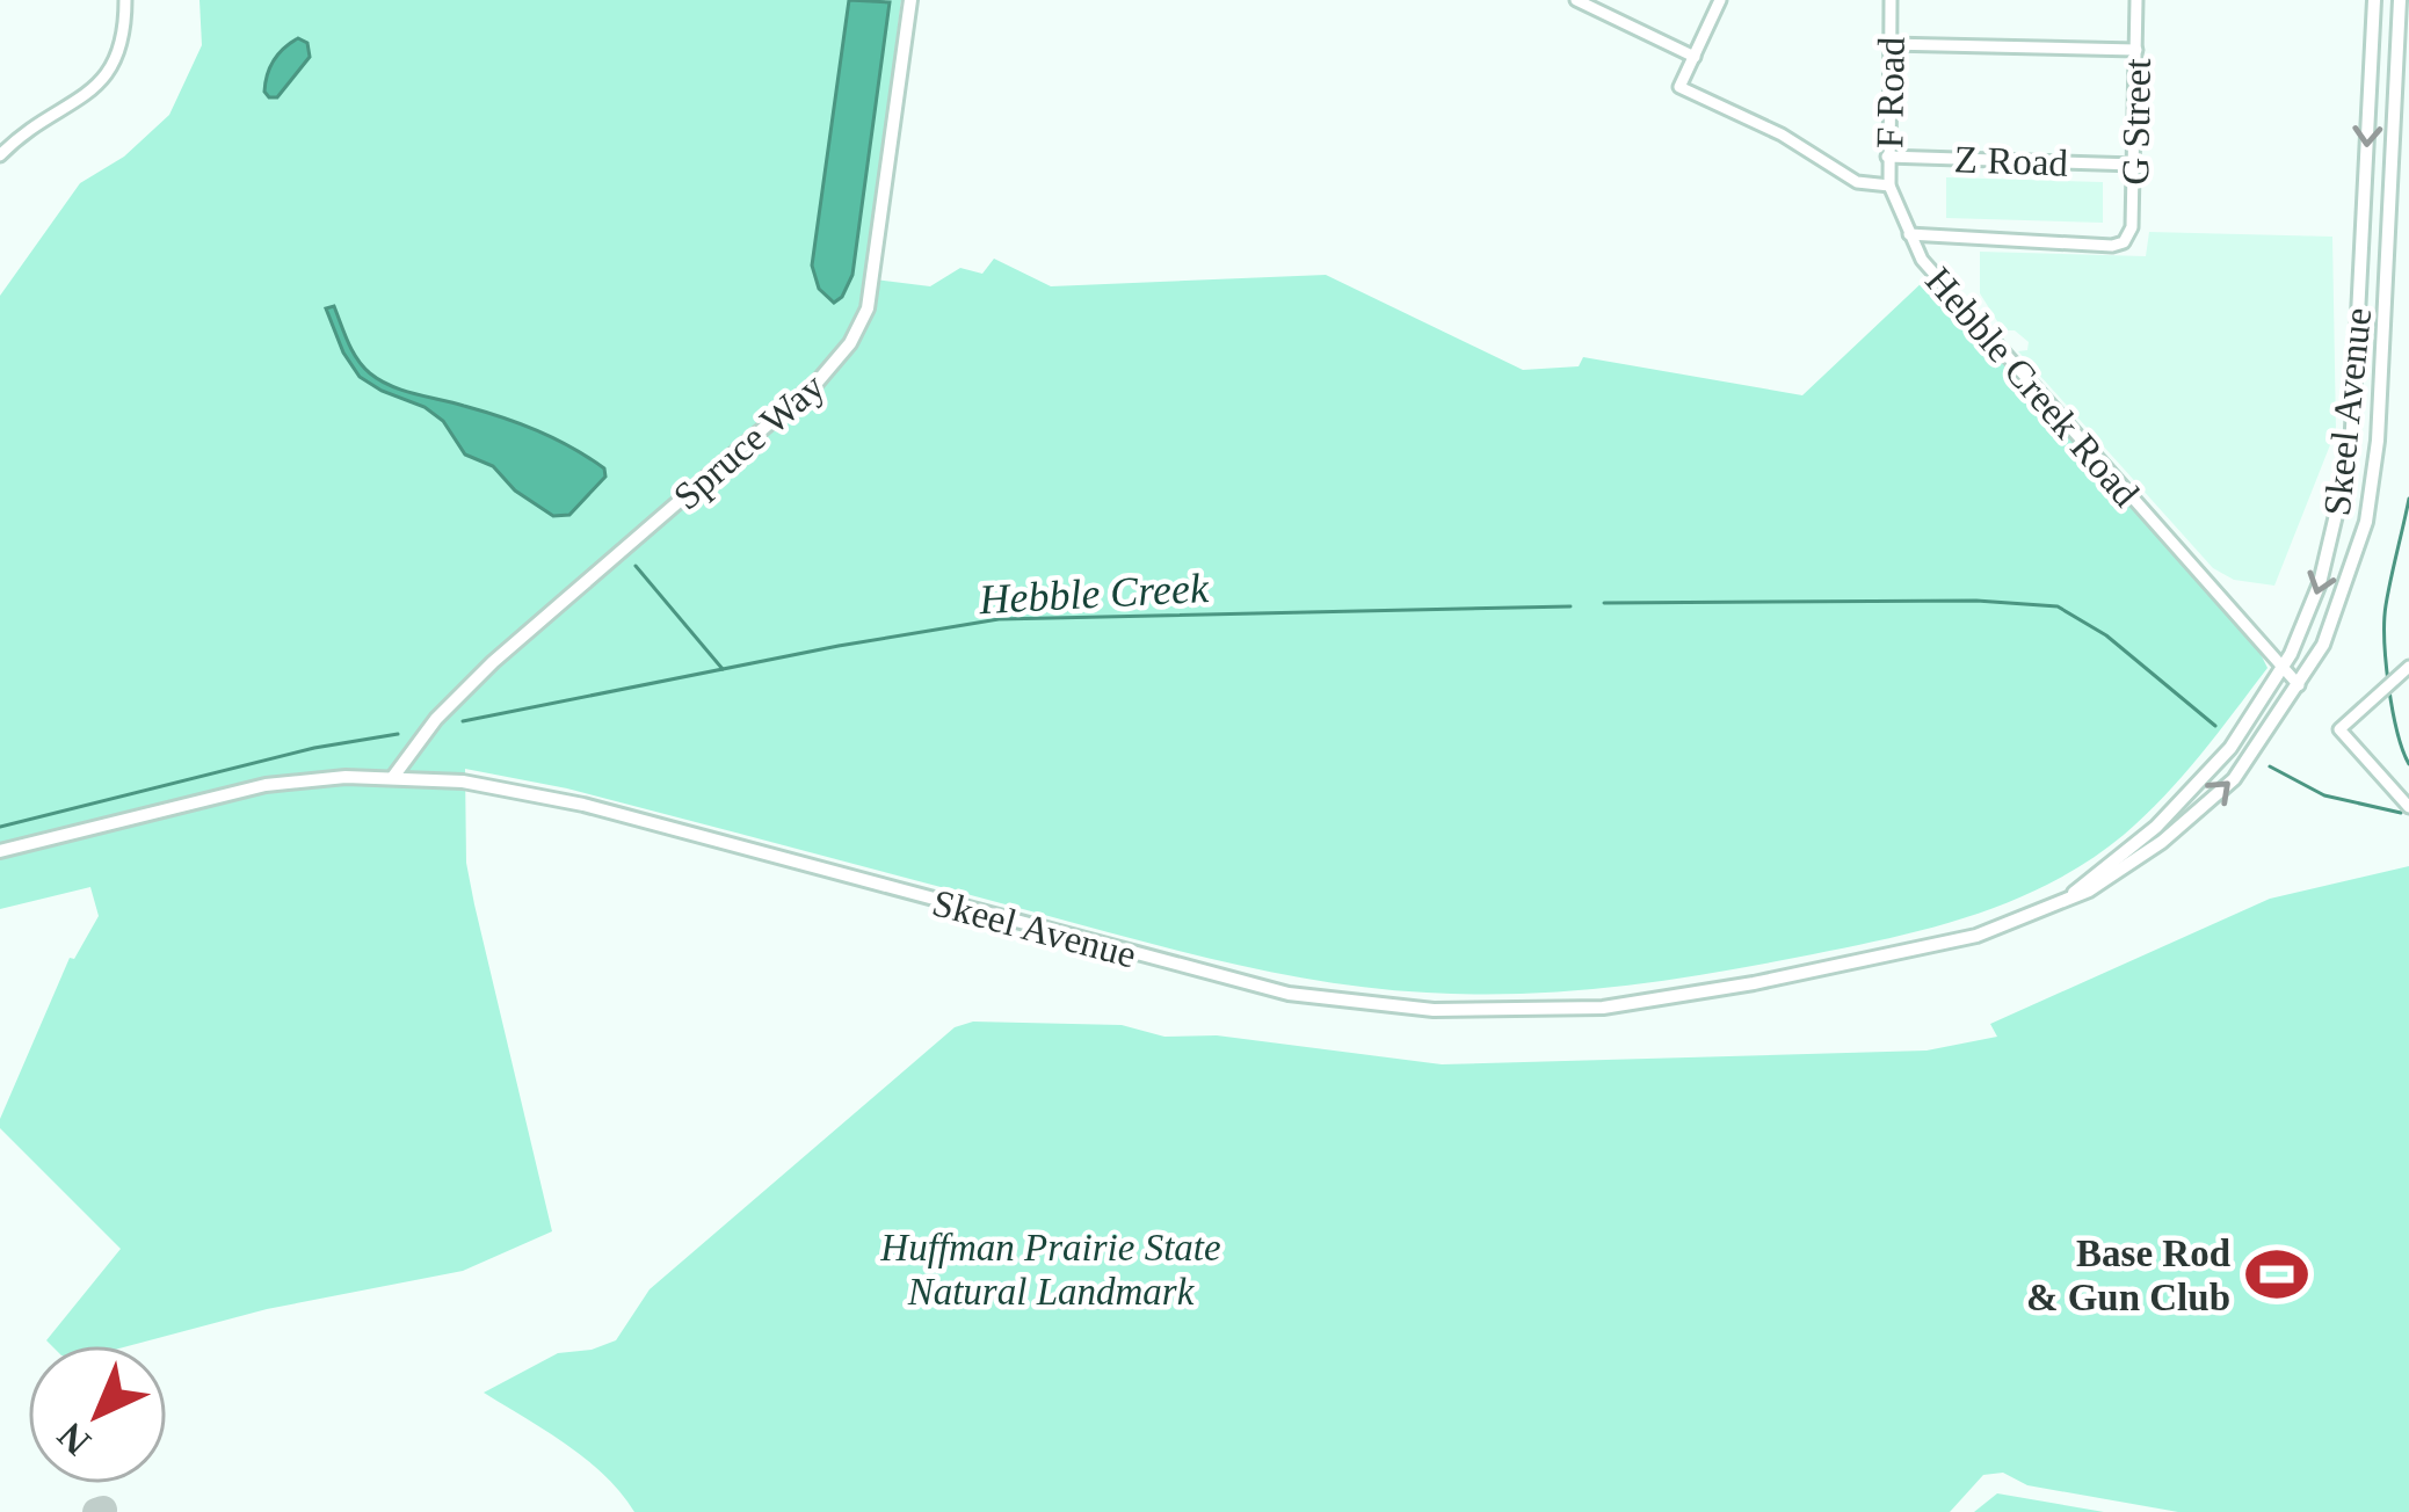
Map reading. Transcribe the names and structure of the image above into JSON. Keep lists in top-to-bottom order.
{
  "streets": {
    "street": [
      "F Road",
      "G Street",
      "Z Road",
      "Hebble Creek Road",
      "Skeel Avenue",
      "Spruce Way"
    ]
  },
  "crossings": [
    ["F Road", "Z Road"],
    ["F Road", "Hebble Creek Road"],
    ["G Street", "Z Road"],
    ["G Street", "Hebble Creek Road"],
    ["Hebble Creek Road", "Skeel Avenue"],
    ["Skeel Avenue", "Spruce Way"]
  ],
  "water": ["Hebble Creek"],
  "parks": ["Huffman Prairie State Natural Landmark"],
  "places": {
    "sports": ["Base Rod & Gun Club"]
  },
  "north": "bottom left"
}
